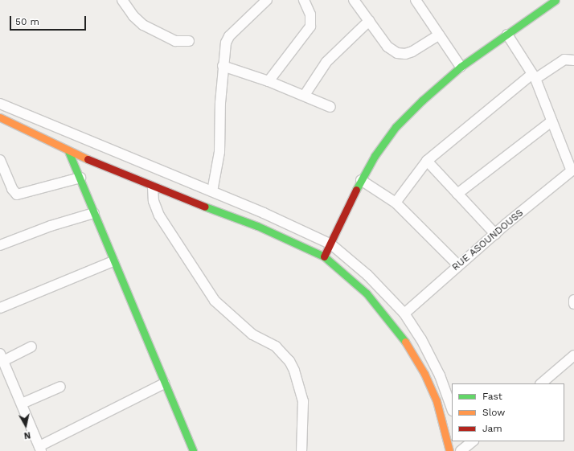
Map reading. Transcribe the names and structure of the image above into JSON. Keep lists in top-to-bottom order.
{
  "streets": {
    "street": ["RUE ASOUNDOUSS"]
  },
  "legend": ["Fast", "Slow", "Jam"],
  "scale_bar": "50 m",
  "north": "bottom"
}
